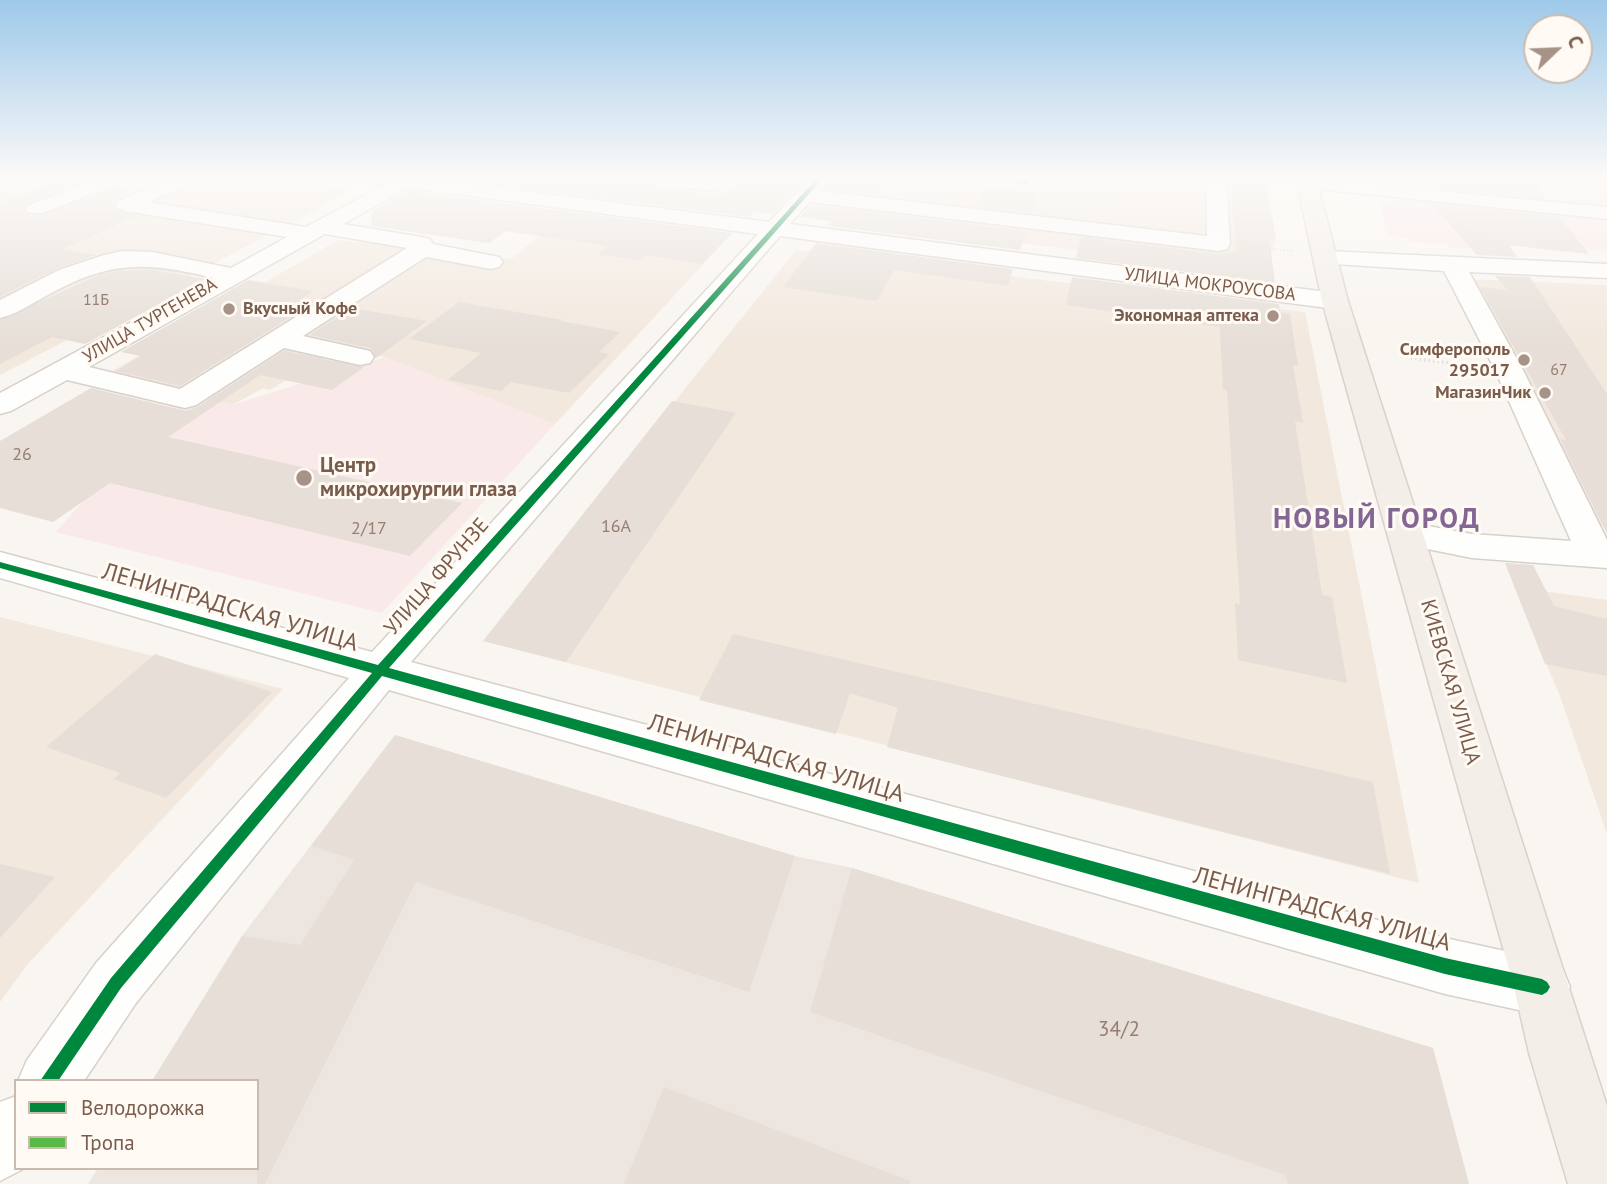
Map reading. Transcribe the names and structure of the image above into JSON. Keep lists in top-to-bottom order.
{
  "streets": {
    "main road": ["КИЕВСКАЯ УЛИЦА"],
    "street": [
      "УЛИЦА МОКРОУСОВА",
      "УЛИЦА ТУРГЕНЕВА",
      "УЛИЦА ФРУНЗЕ",
      "ЛЕНИНГРАДСКАЯ УЛИЦА"
    ]
  },
  "crossings": [
    ["УЛИЦА МОКРОУСОВА", "КИЕВСКАЯ УЛИЦА"],
    ["УЛИЦА ФРУНЗЕ", "ЛЕНИНГРАДСКАЯ УЛИЦА"],
    ["ЛЕНИНГРАДСКАЯ УЛИЦА", "КИЕВСКАЯ УЛИЦА"]
  ],
  "districts": ["НОВЫЙ ГОРОД"],
  "places": [
    "Вкусный Кофе",
    "Экономная аптека",
    "Симферополь 295017",
    "МагазинЧик",
    "Центр микрохирургии глаза"
  ],
  "house_numbers": [
    "11Б",
    "67",
    "26",
    "16А",
    "2/17",
    "34/2"
  ],
  "legend": ["Велодорожка", "Тропа"],
  "north": "top right"
}
